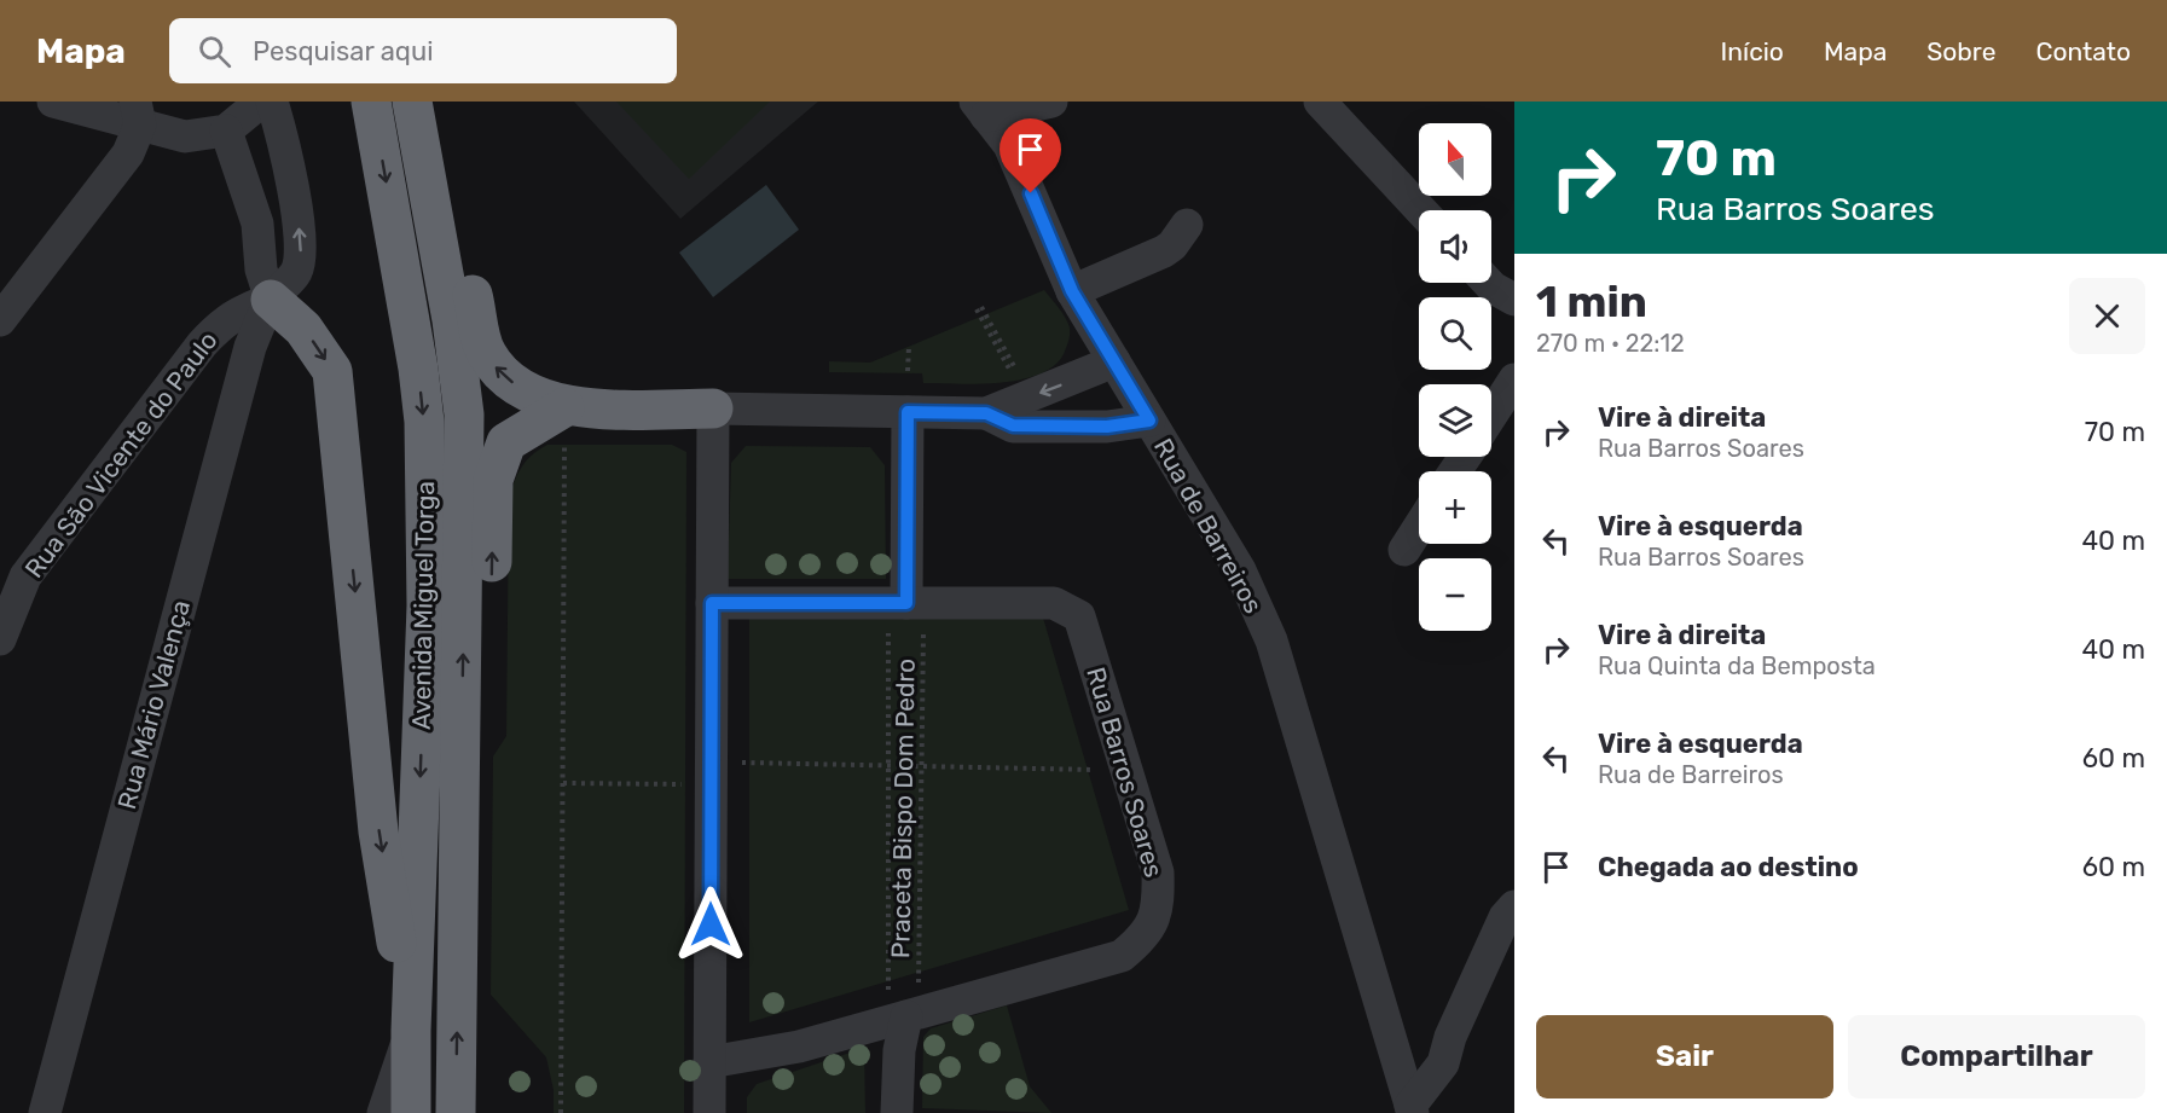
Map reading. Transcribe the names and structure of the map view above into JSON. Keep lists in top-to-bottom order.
{
  "streets": {
    "highway": ["Avenida Miguel Torga"],
    "street": [
      "Rua São Vicente do Paulo",
      "Rua de Barreiros",
      "Rua Mário Valença",
      "Rua Barros Soares"
    ],
    "path": ["Praceta Bispo Dom Pedro"]
  },
  "crossings": [
    ["Rua São Vicente do Paulo", "Rua Mário Valença"],
    ["Rua Barros Soares", "Praceta Bispo Dom Pedro"]
  ],
  "north": "top",
  "page": {
    "header": "Mapa",
    "search": "Pesquisar aqui",
    "nav": [
      "Início",
      "Mapa",
      "Sobre",
      "Contato"
    ],
    "turn": ["70 m", "Rua Barros Soares"],
    "map_buttons": ["+", "−"],
    "heading": ["1 min", "270 m · 22:12"],
    "list": [
      {
        "name": "Vire à direita",
        "note": "Rua Barros Soares",
        "value": "70 m"
      },
      {
        "name": "Vire à esquerda",
        "note": "Rua Barros Soares",
        "value": "40 m"
      },
      {
        "name": "Vire à direita",
        "note": "Rua Quinta da Bemposta",
        "value": "40 m"
      },
      {
        "name": "Vire à esquerda",
        "note": "Rua de Barreiros",
        "value": "60 m"
      },
      {
        "name": "Chegada ao destino",
        "value": "60 m"
      }
    ],
    "buttons": ["Sair", "Compartilhar"]
  }
}
